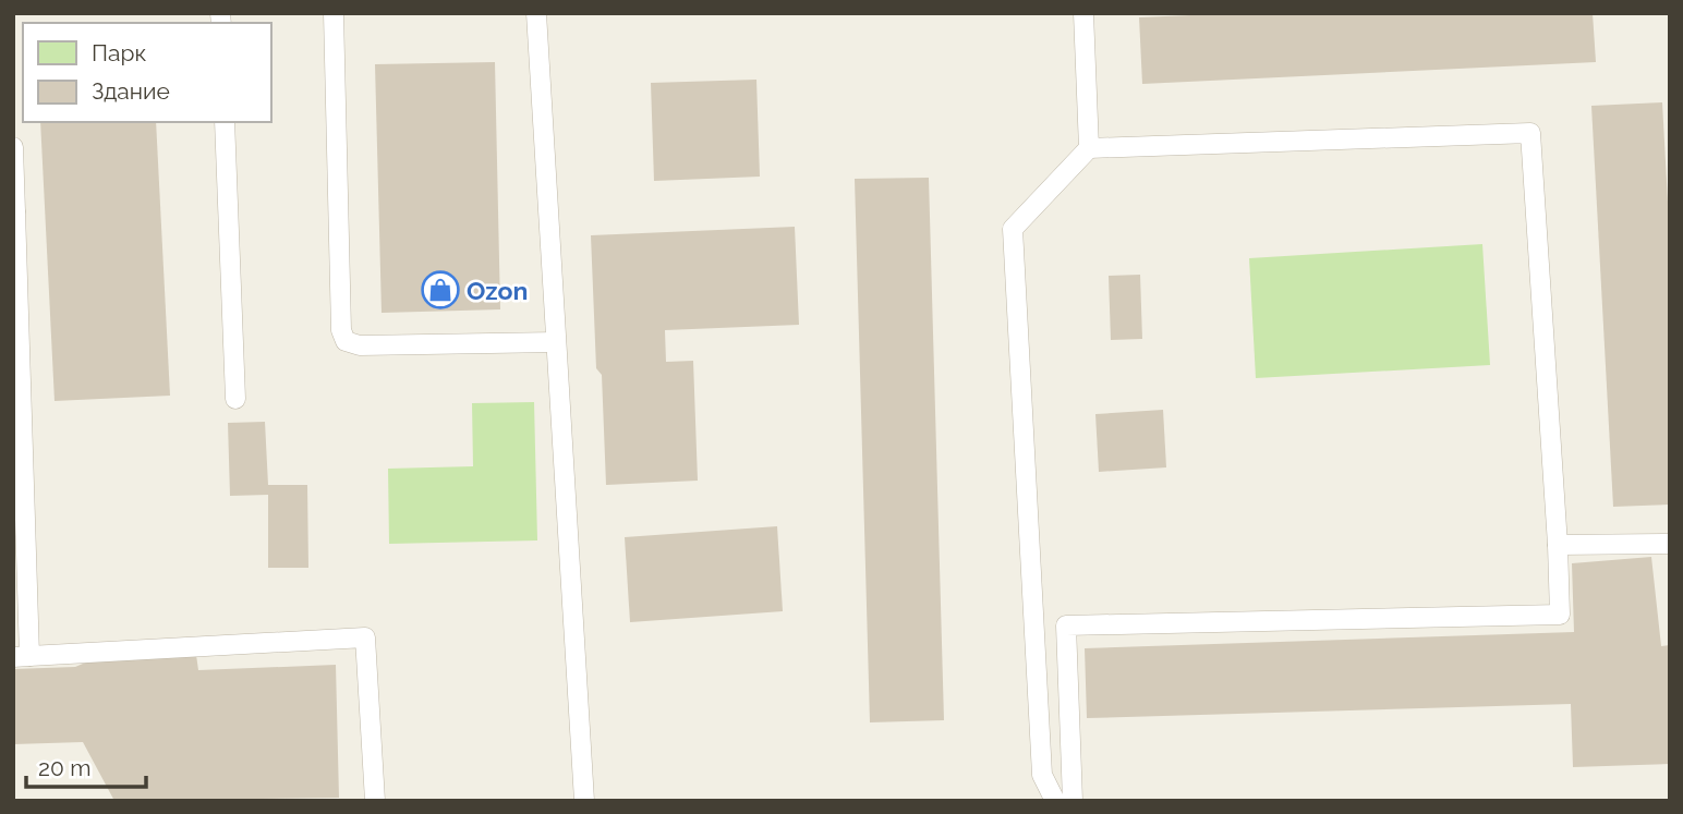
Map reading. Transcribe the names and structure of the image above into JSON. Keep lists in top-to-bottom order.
{
  "places": {
    "shop": ["Ozon"]
  },
  "legend": ["Парк", "Здание"],
  "scale_bar": "20 m"
}
